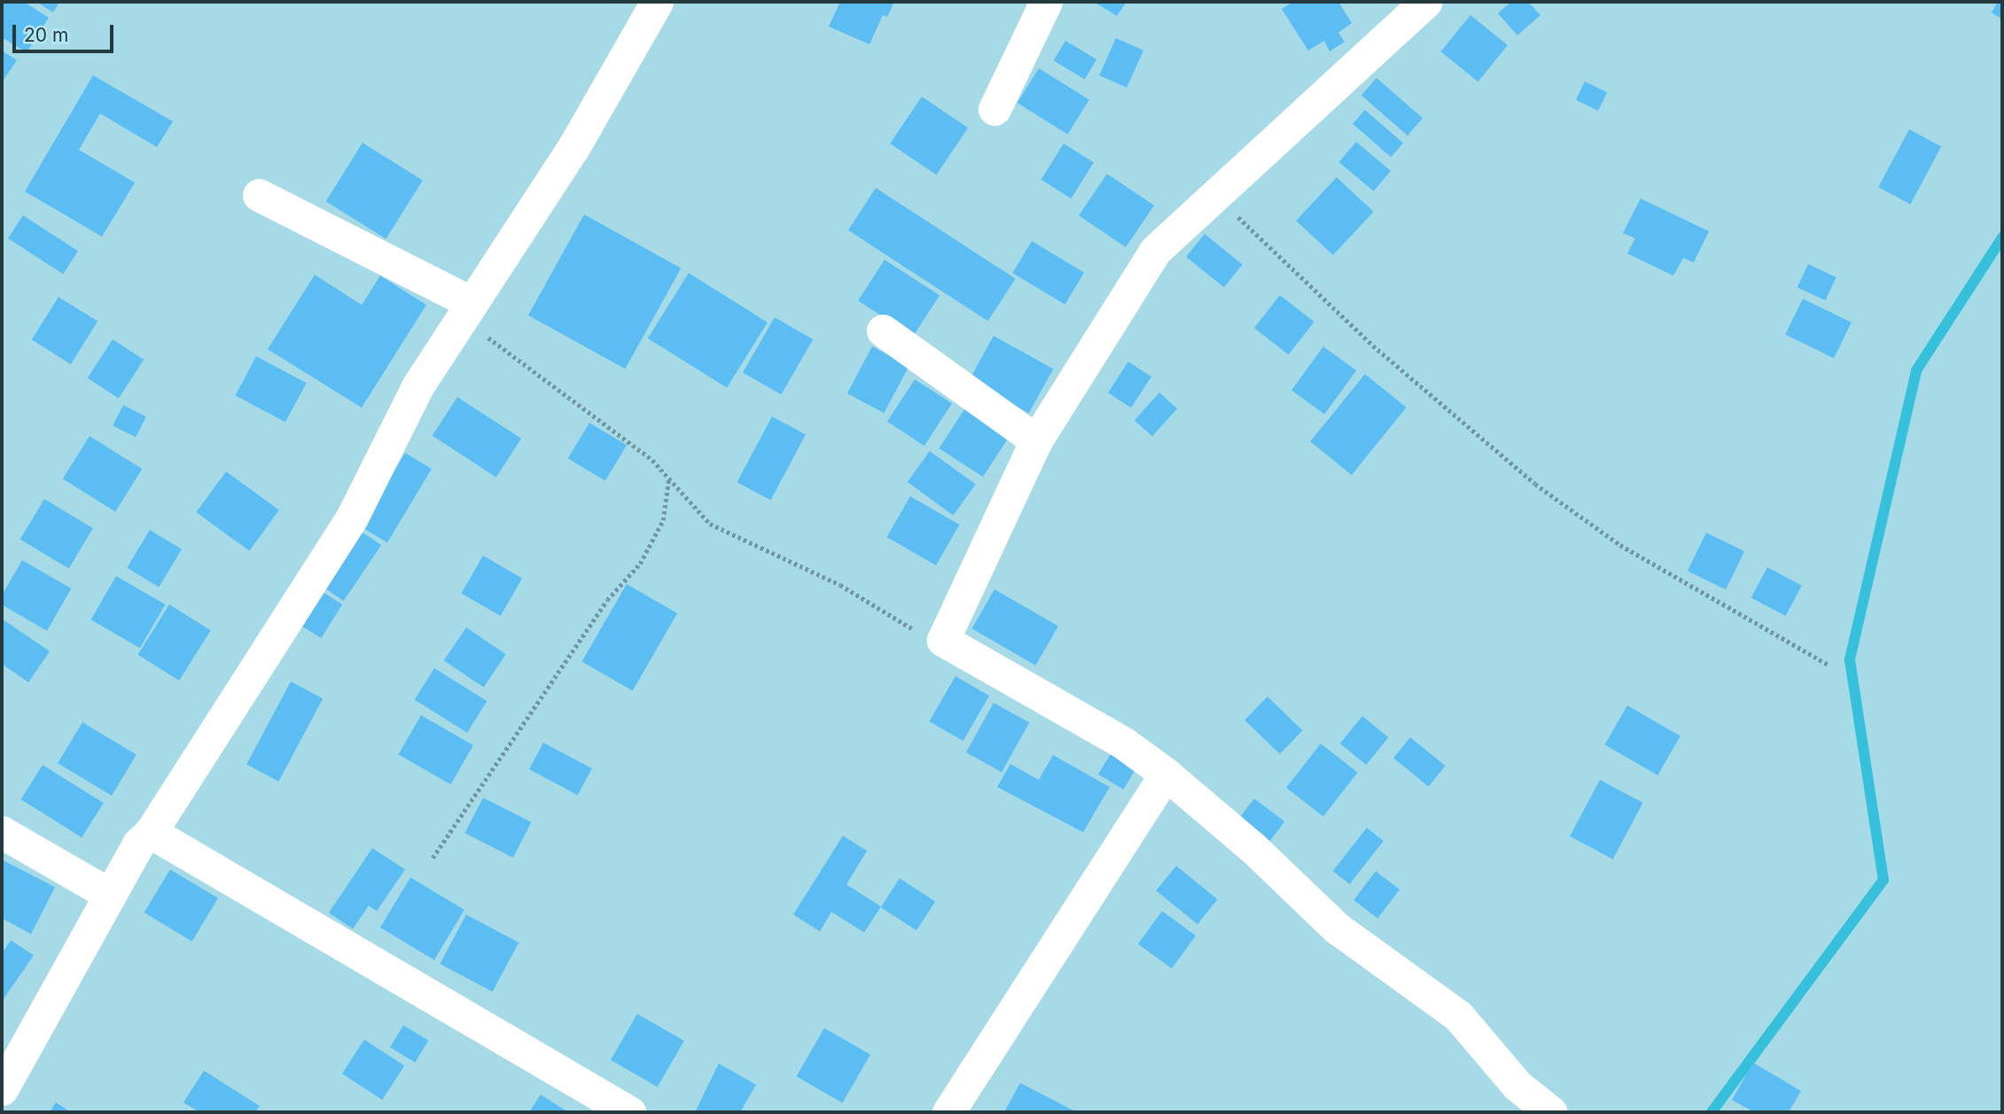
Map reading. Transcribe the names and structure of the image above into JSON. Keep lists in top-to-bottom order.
{
  "scale_bar": "20 m"
}
